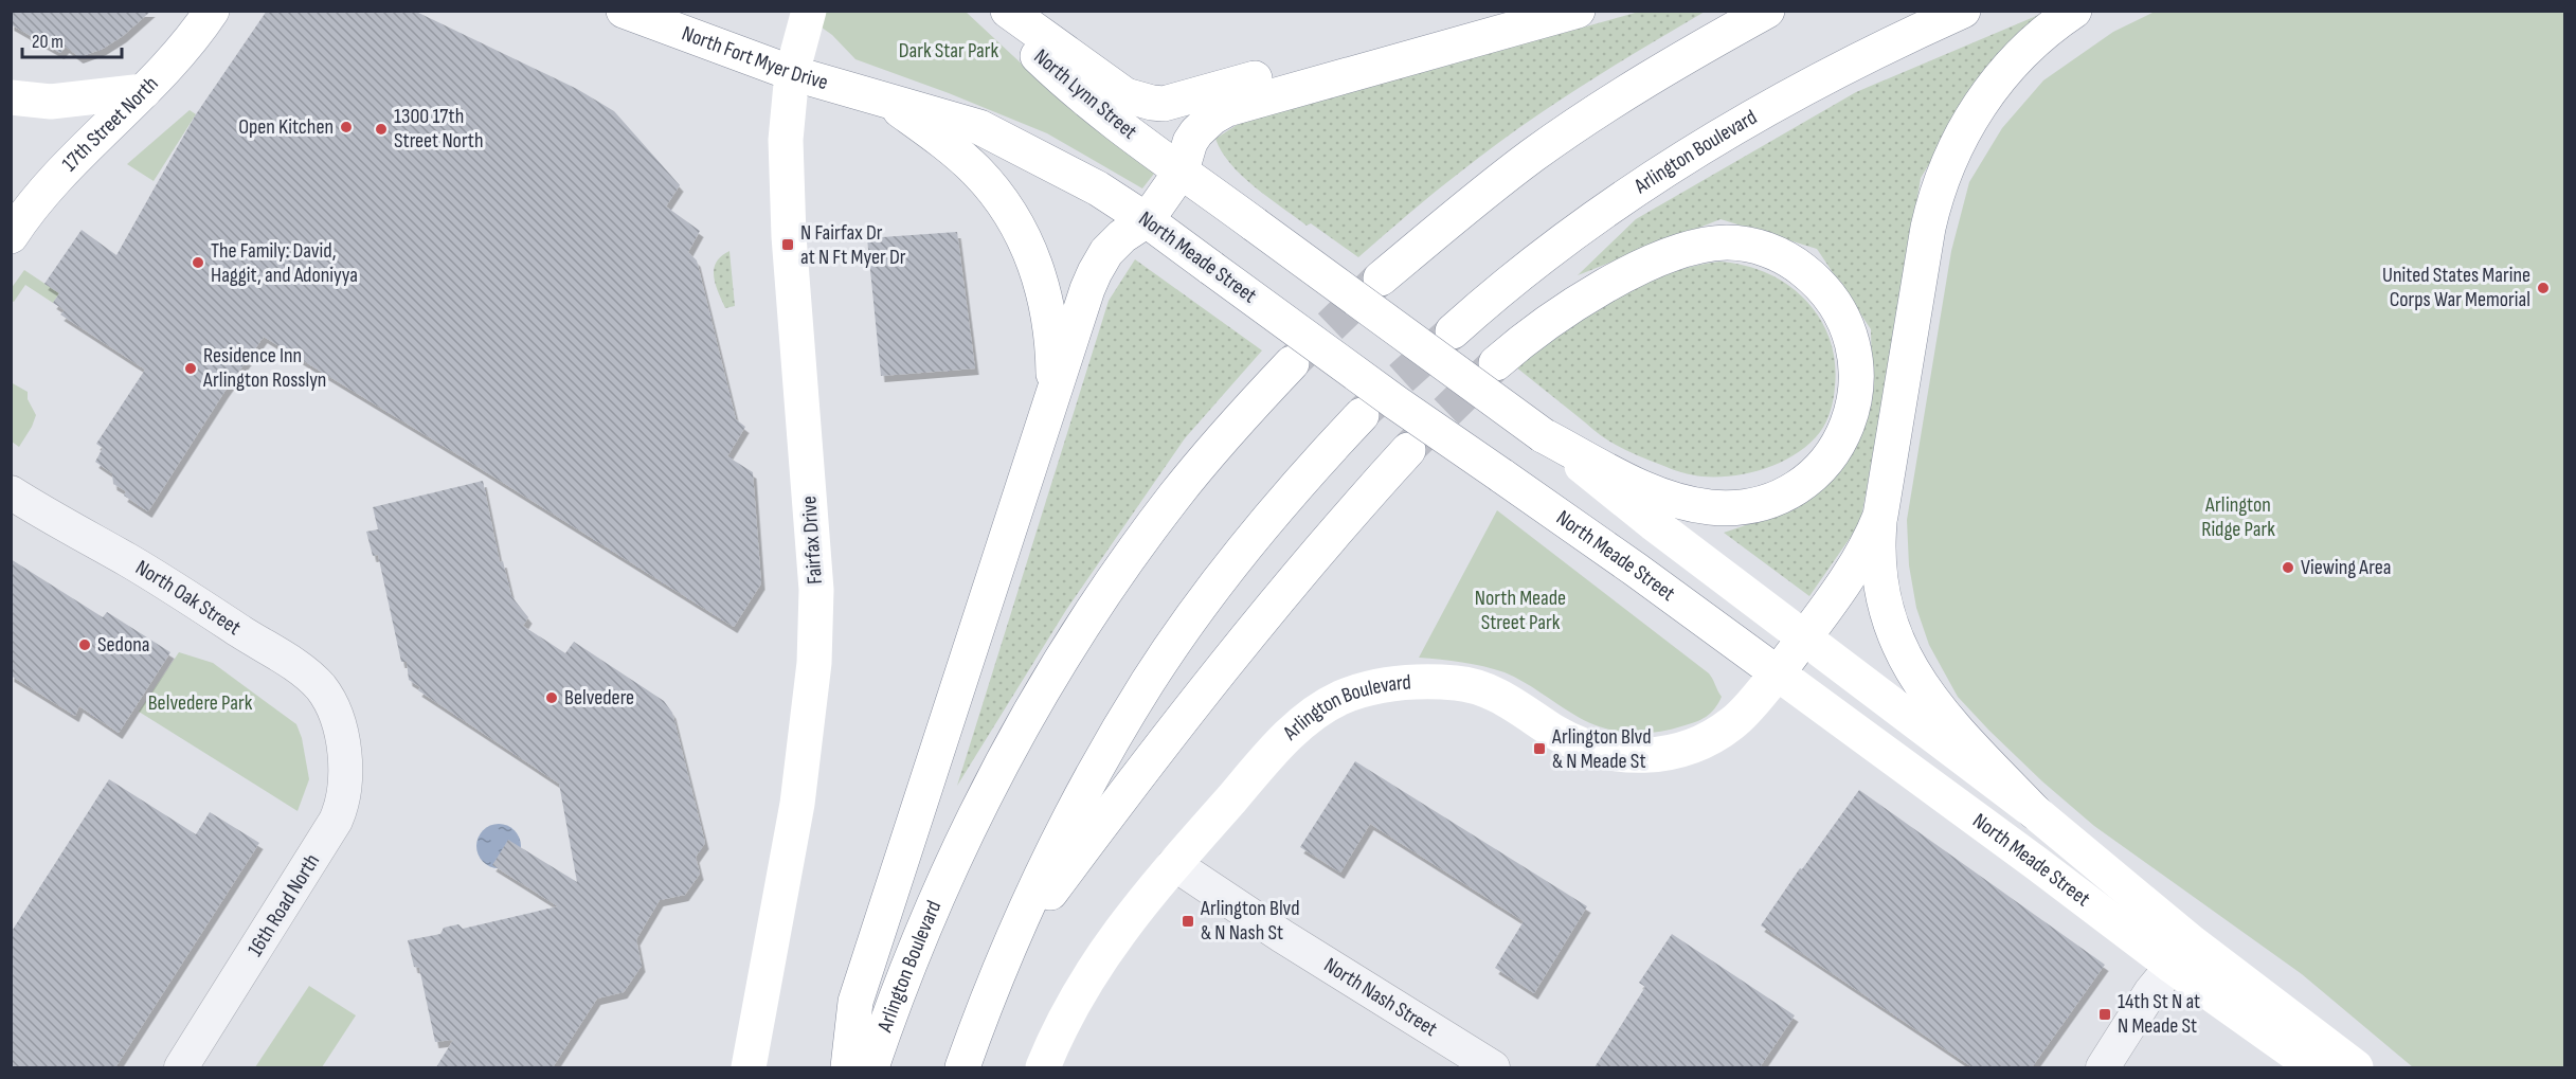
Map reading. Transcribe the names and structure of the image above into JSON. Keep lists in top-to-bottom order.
{
  "streets": {
    "main road": [
      "North Fort Myer Drive",
      "North Lynn Street",
      "17th Street North",
      "Arlington Boulevard",
      "North Meade Street",
      "Fairfax Drive"
    ],
    "street": ["North Oak Street", "16th Road North", "North Nash Street"]
  },
  "crossings": [
    ["North Fort Myer Drive", "North Meade Street"],
    ["North Fort Myer Drive", "Fairfax Drive"],
    ["North Lynn Street", "North Meade Street"],
    ["Arlington Boulevard", "North Meade Street"],
    ["Arlington Boulevard", "North Nash Street"],
    ["North Oak Street", "16th Road North"]
  ],
  "parks": [
    "Dark Star Park",
    "Arlington Ridge Park",
    "North Meade Street Park",
    "Belvedere Park"
  ],
  "places": {
    "other": [
      "Open Kitchen",
      "1300 17th Street North",
      "The Family: David, Haggit, and Adoniyya",
      "United States Marine Corps War Memorial",
      "Residence Inn Arlington Rosslyn",
      "Viewing Area",
      "Sedona",
      "Belvedere"
    ],
    "transit": [
      "N Fairfax Dr at N Ft Myer Dr",
      "Arlington Blvd & N Meade St",
      "Arlington Blvd & N Nash St",
      "14th St N at N Meade St"
    ]
  },
  "scale_bar": "20 m"
}
